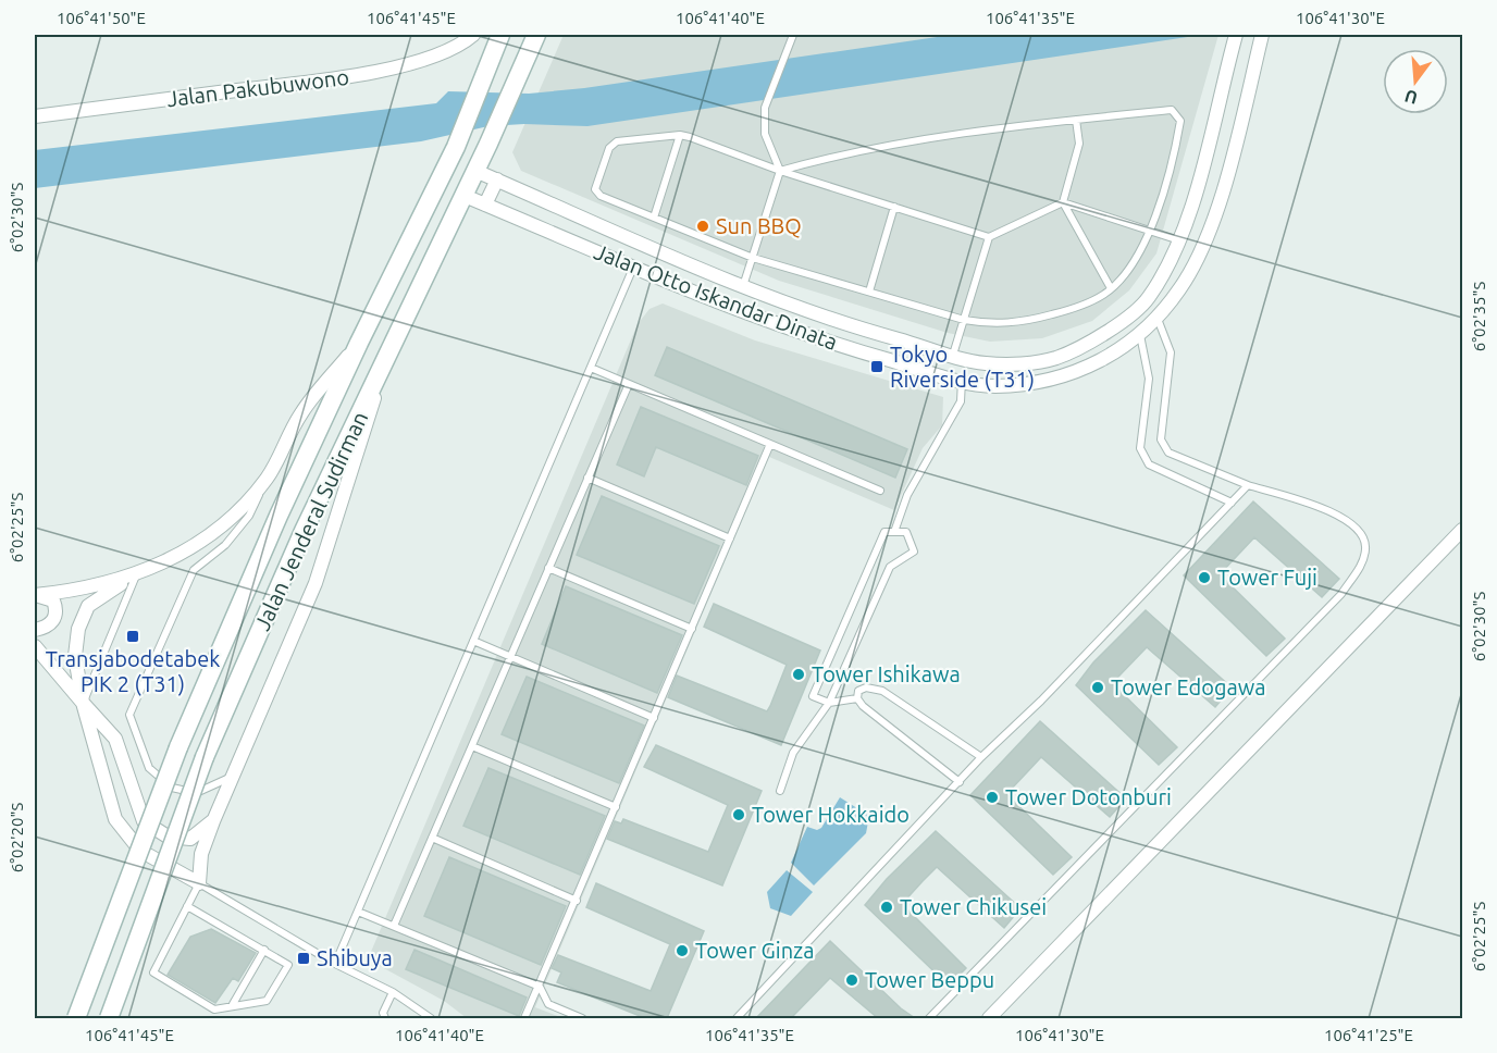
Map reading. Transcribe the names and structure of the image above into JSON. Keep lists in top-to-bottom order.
{
  "streets": {
    "main road": ["Jalan Jenderal Sudirman"],
    "street": ["Jalan Pakubuwono", "Jalan Otto Iskandar Dinata"]
  },
  "crossings": [
    ["Jalan Otto Iskandar Dinata", "Jalan Jenderal Sudirman"]
  ],
  "places": {
    "other": [
      "Sun BBQ",
      "Tower Fuji",
      "Tower Ishikawa",
      "Tower Edogawa",
      "Tower Dotonburi",
      "Tower Hokkaido",
      "Tower Chikusei",
      "Tower Ginza",
      "Tower Beppu"
    ],
    "transit": ["Tokyo Riverside (T31)", "Transjabodetabek PIK 2 (T31)", "Shibuya"]
  },
  "north": "bottom",
  "coordinates": [
    "106°41'50\"E",
    "106°41'45\"E",
    "106°41'40\"E",
    "106°41'35\"E",
    "106°41'30\"E",
    "6°02'30\"S",
    "6°02'35\"S",
    "6°02'25\"S",
    "6°02'20\"S",
    "106°41'25\"E"
  ]
}
